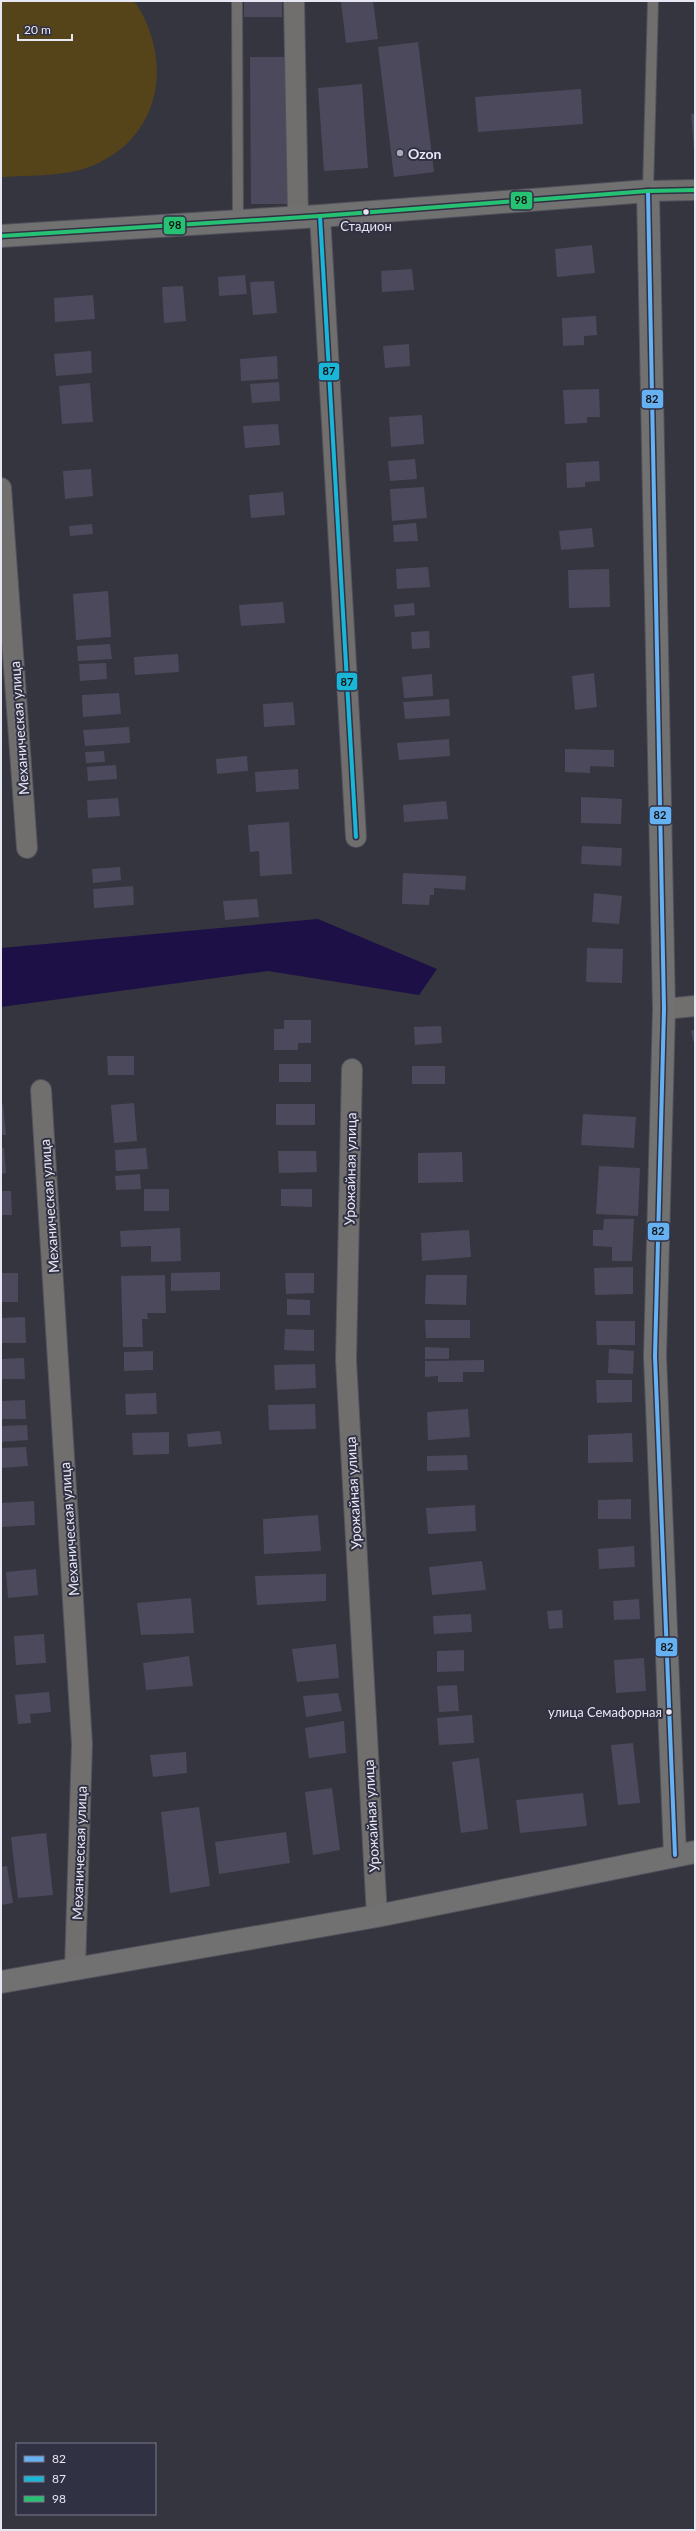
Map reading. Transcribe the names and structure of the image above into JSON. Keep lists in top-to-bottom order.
{
  "streets": {
    "street": ["Механическая улица", "Урожайная улица"]
  },
  "places": ["Ozon", "Стадион", "улица Семафорная"],
  "lines": ["transit line 98", "transit line 82", "transit line 87"],
  "legend": ["82", "87", "98"],
  "scale_bar": "20 m"
}
